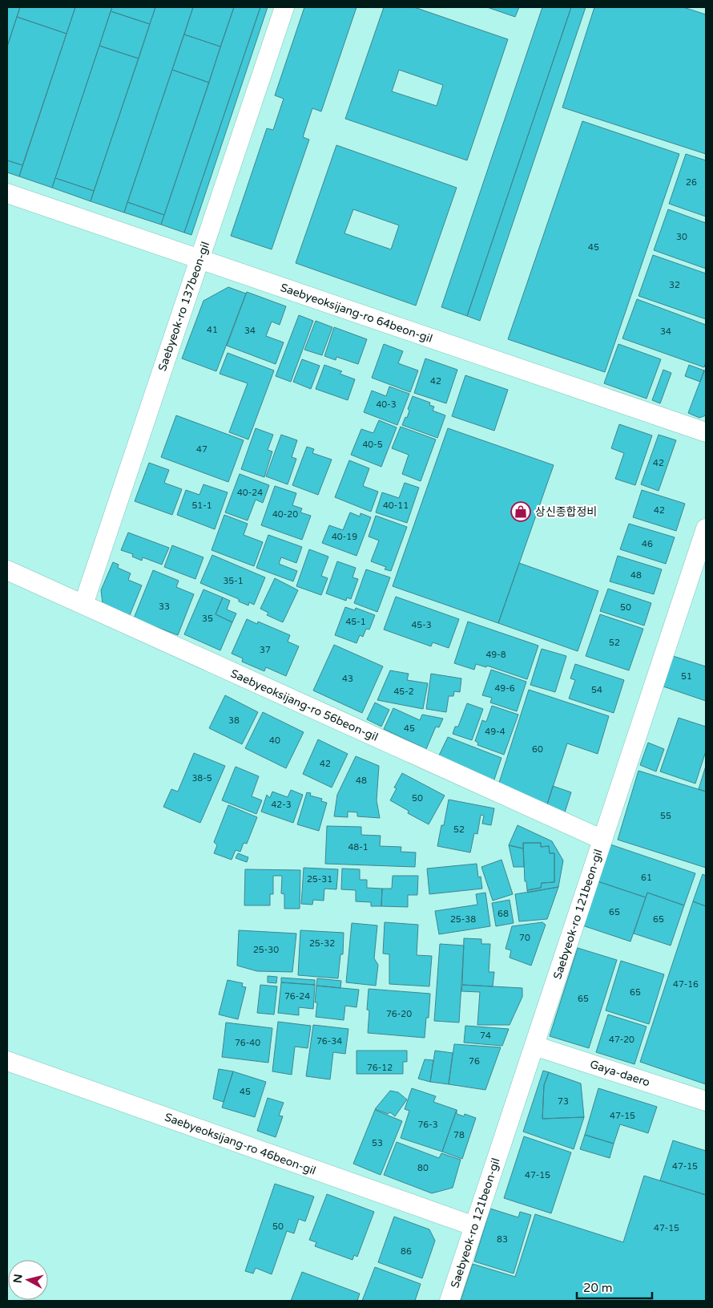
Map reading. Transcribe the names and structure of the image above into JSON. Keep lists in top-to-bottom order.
{
  "streets": {
    "street": [
      "Saebyeok-ro 137beon-gil",
      "Saebyeoksijang-ro 64beon-gil",
      "Saebyeoksijang-ro 56beon-gil",
      "Saebyeok-ro 121beon-gil",
      "Gaya-daero",
      "Saebyeoksijang-ro 46beon-gil"
    ]
  },
  "crossings": [
    ["Saebyeok-ro 137beon-gil", "Saebyeoksijang-ro 64beon-gil"],
    ["Saebyeok-ro 137beon-gil", "Saebyeoksijang-ro 56beon-gil"],
    ["Saebyeoksijang-ro 56beon-gil", "Saebyeok-ro 121beon-gil"],
    ["Saebyeok-ro 121beon-gil", "Gaya-daero"],
    ["Saebyeok-ro 121beon-gil", "Saebyeoksijang-ro 46beon-gil"]
  ],
  "places": {
    "shop": ["상신종합정비"]
  },
  "house_numbers": [
    "26",
    "30",
    "45",
    "32",
    "41",
    "34",
    "34",
    "42",
    "40-3",
    "40-5",
    "47",
    "42",
    "40-24",
    "51-1",
    "40-11",
    "42",
    "40-20",
    "40-19",
    "46",
    "48",
    "35-1",
    "33",
    "50",
    "35",
    "45-1",
    "45-3",
    "52",
    "37",
    "49-8",
    "51",
    "43",
    "49-6",
    "54",
    "45-2",
    "38",
    "45",
    "49-4",
    "40",
    "60",
    "42",
    "38-5",
    "48",
    "50",
    "42-3",
    "55",
    "52",
    "48-1",
    "61",
    "25-31",
    "65",
    "68",
    "25-38",
    "65",
    "70",
    "25-32",
    "25-30",
    "47-16",
    "65",
    "76-24",
    "65",
    "76-20",
    "74",
    "47-20",
    "76-34",
    "76-40",
    "76",
    "76-12",
    "45",
    "73",
    "47-15",
    "76-3",
    "78",
    "53",
    "47-15",
    "80",
    "47-15",
    "50",
    "47-15",
    "83",
    "86"
  ],
  "scale_bar": "20 m",
  "north": "left"
}
